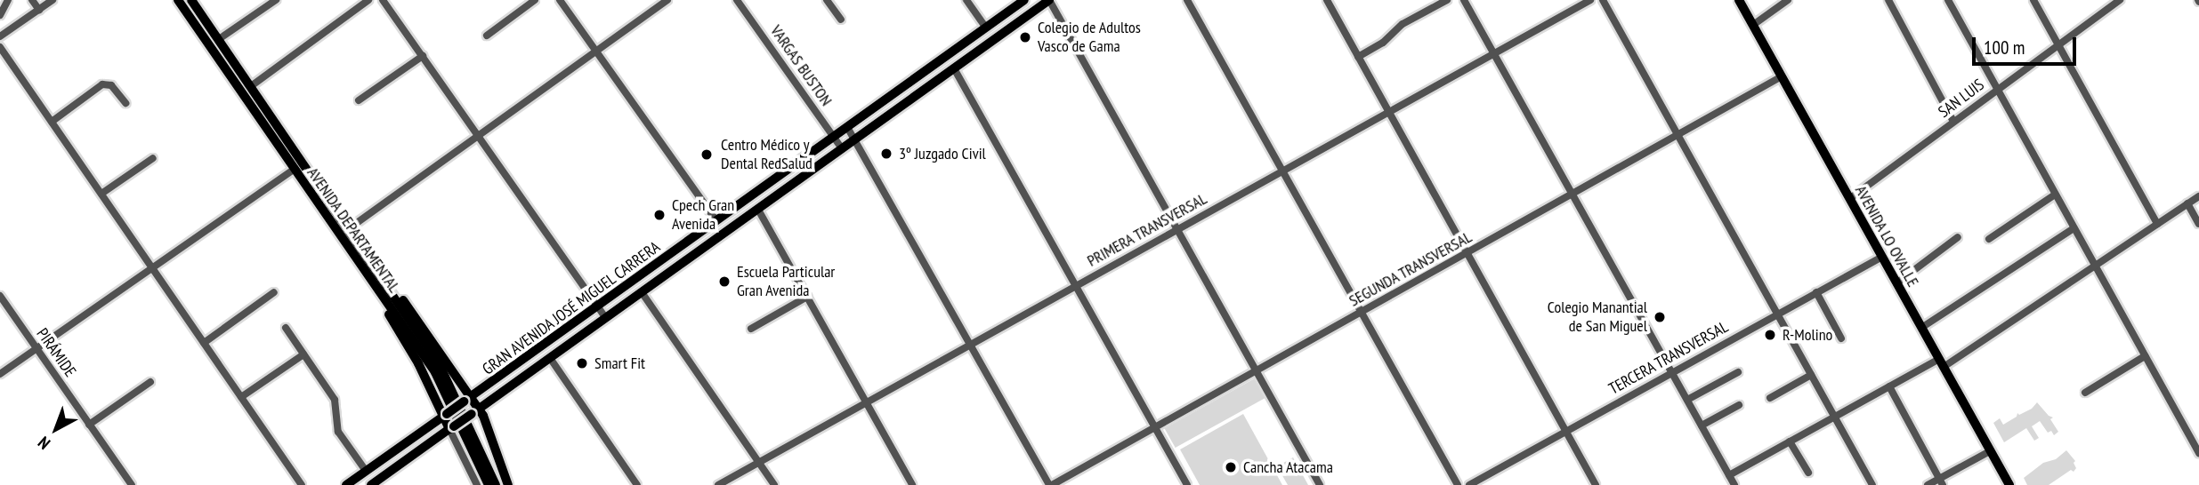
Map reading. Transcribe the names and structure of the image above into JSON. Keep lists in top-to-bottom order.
{
  "streets": {
    "main road": ["AVENIDA DEPARTAMENTAL", "AVENIDA LO OVALLE", "GRAN AVENIDA JOSÉ MIGUEL CARRERA"],
    "street": [
      "VARGAS BUSTON",
      "SAN LUIS",
      "PRIMERA TRANSVERSAL",
      "SEGUNDA TRANSVERSAL",
      "PIRÁMIDE",
      "TERCERA TRANSVERSAL"
    ]
  },
  "crossings": [
    ["VARGAS BUSTON", "GRAN AVENIDA JOSÉ MIGUEL CARRERA"],
    ["SAN LUIS", "AVENIDA LO OVALLE"],
    ["AVENIDA LO OVALLE", "SEGUNDA TRANSVERSAL"],
    ["AVENIDA LO OVALLE", "TERCERA TRANSVERSAL"]
  ],
  "places": [
    "Colegio de Adultos Vasco de Gama",
    "3º Juzgado Civil",
    "Centro Médico y Dental RedSalud",
    "Cpech Gran Avenida",
    "Escuela Particular Gran Avenida",
    "Colegio Manantial de San Miguel",
    "R-Molino",
    "Smart Fit",
    "Cancha Atacama"
  ],
  "scale_bar": "100 m",
  "north": "bottom left"
}
